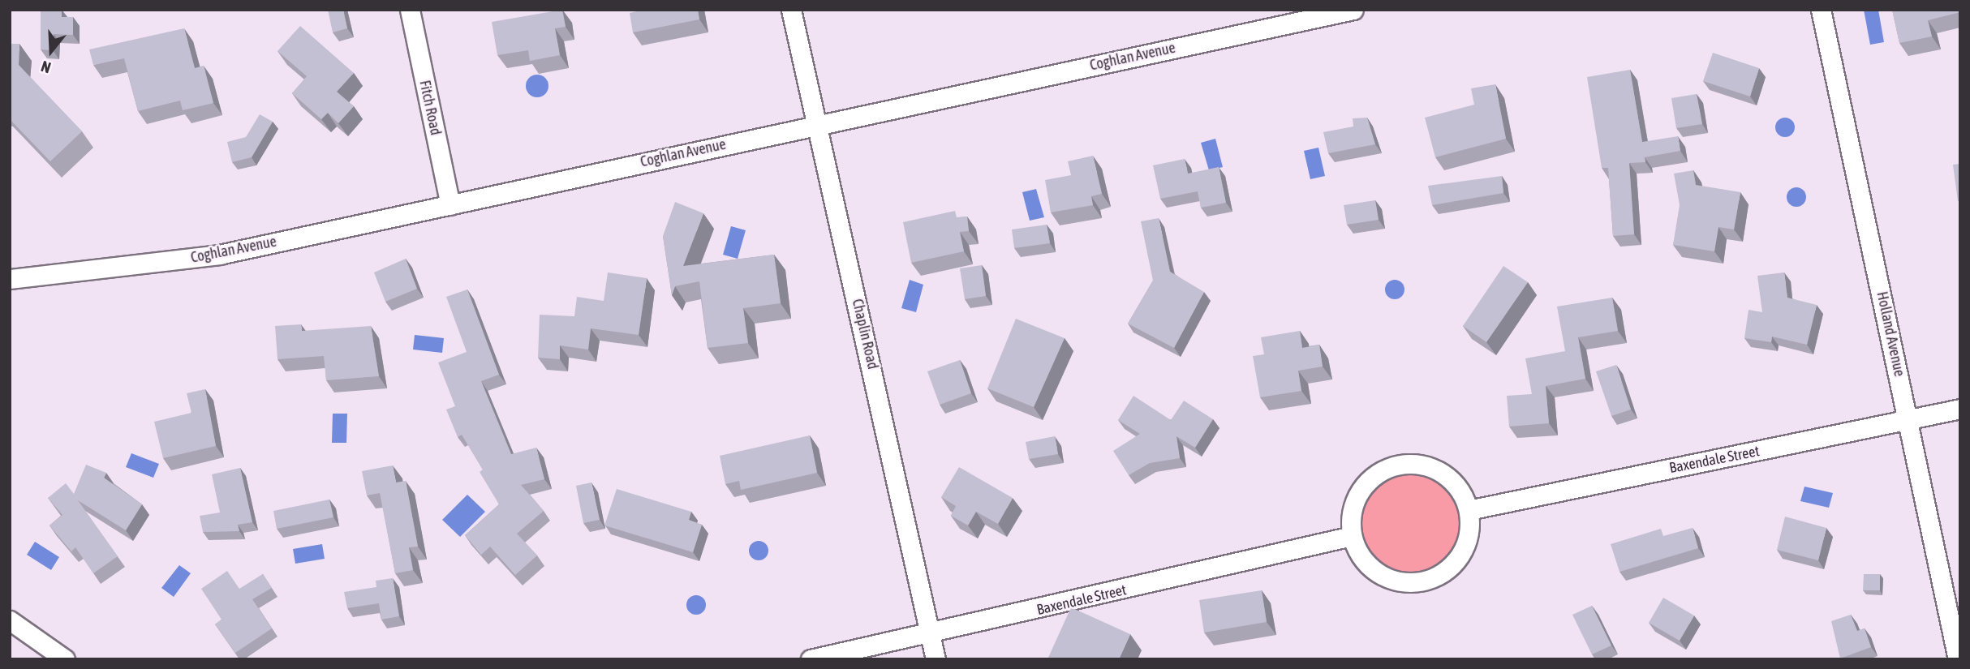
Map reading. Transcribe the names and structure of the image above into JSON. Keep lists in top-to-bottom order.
{
  "streets": {
    "street": [
      "Coghlan Avenue",
      "Fitch Road",
      "Chaplin Road",
      "Holland Avenue",
      "Baxendale Street"
    ]
  },
  "crossings": [
    ["Coghlan Avenue", "Fitch Road"],
    ["Coghlan Avenue", "Chaplin Road"],
    ["Chaplin Road", "Baxendale Street"],
    ["Holland Avenue", "Baxendale Street"]
  ],
  "north": "bottom"
}
